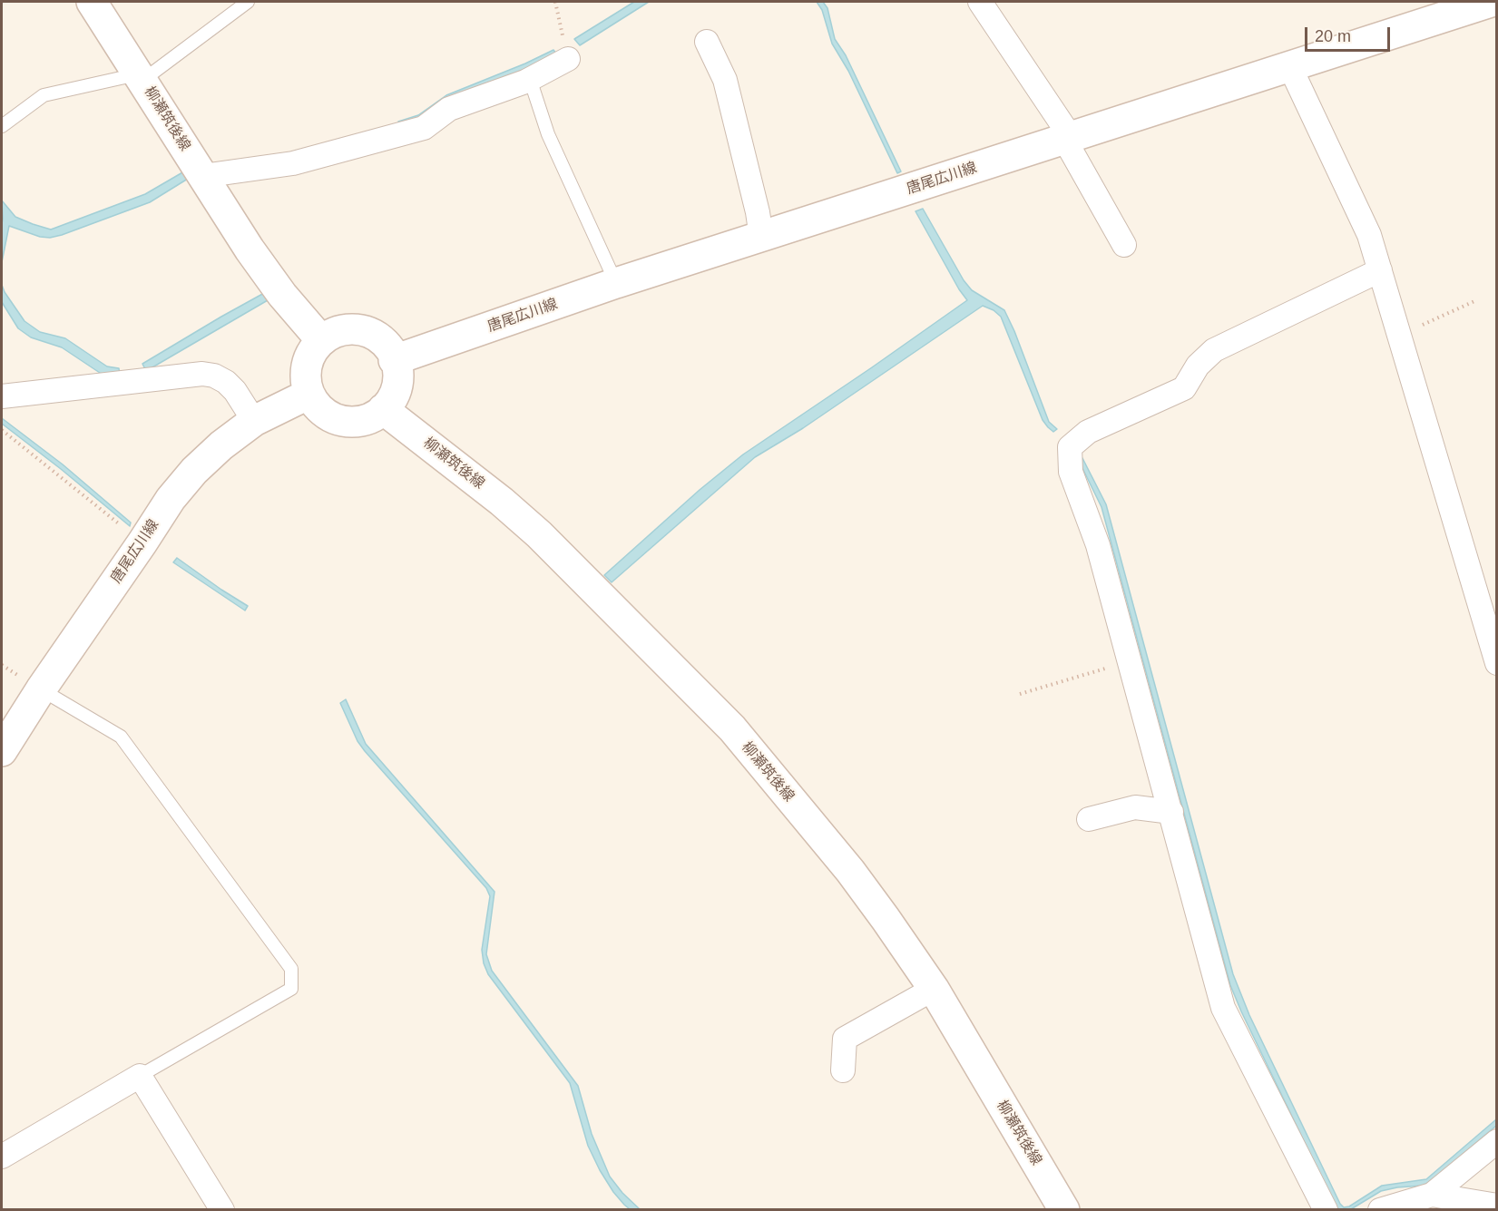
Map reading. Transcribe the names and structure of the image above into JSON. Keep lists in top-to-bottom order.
{
  "streets": {
    "main road": ["柳瀬筑後線", "唐尾広川線"]
  },
  "crossings": [
    ["柳瀬筑後線", "唐尾広川線"]
  ],
  "scale_bar": "20 m"
}
